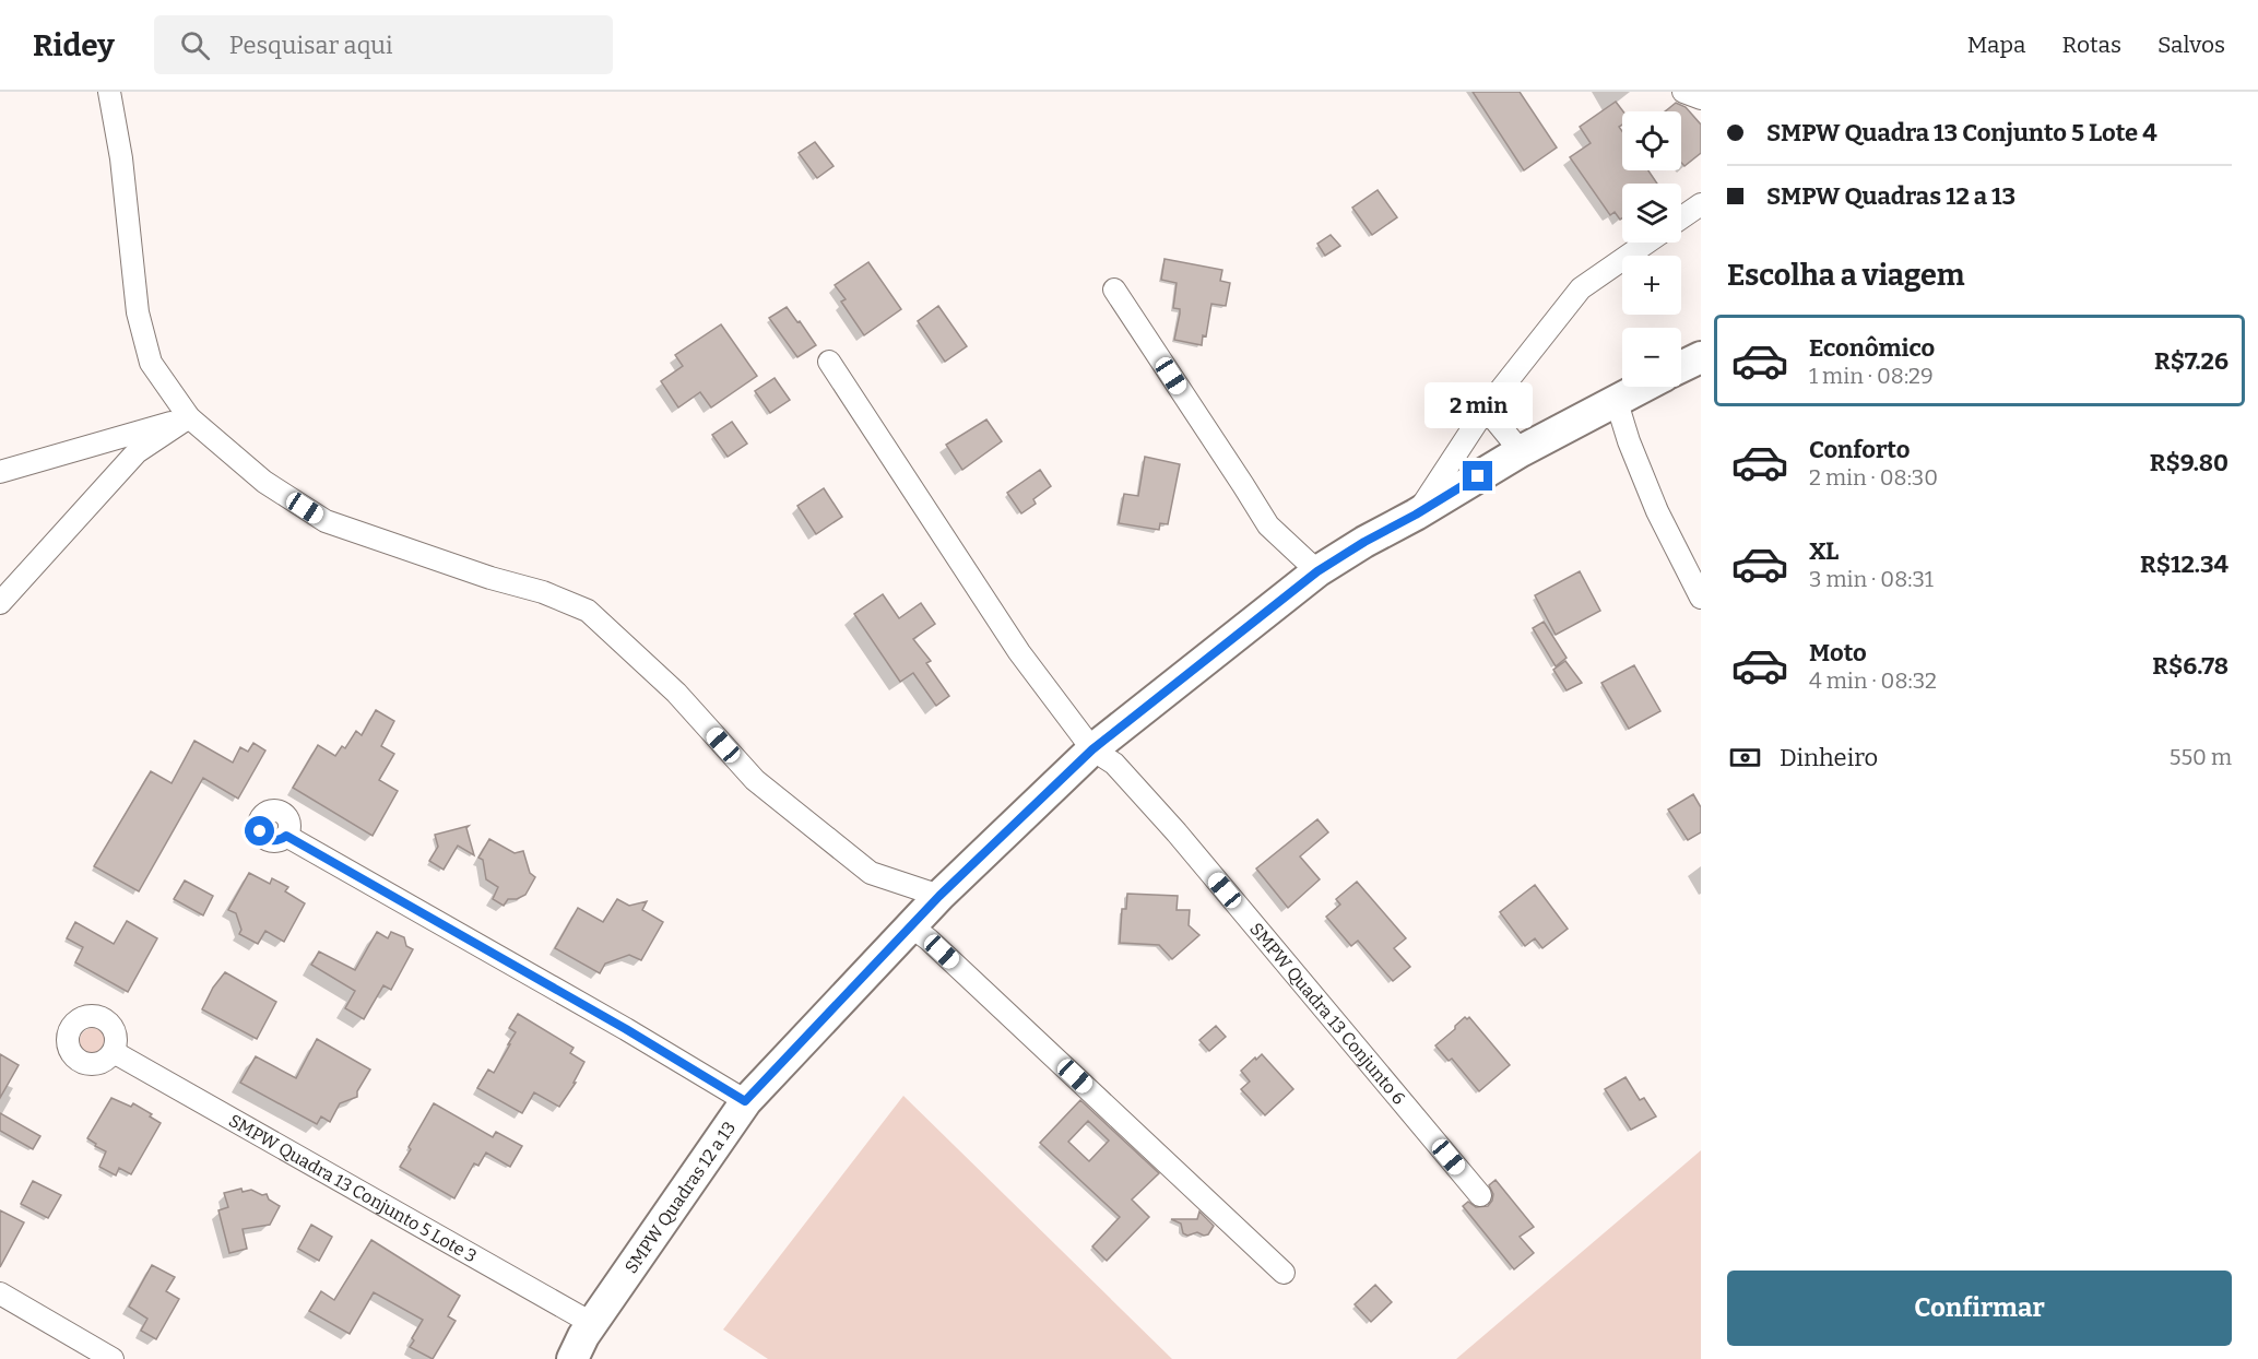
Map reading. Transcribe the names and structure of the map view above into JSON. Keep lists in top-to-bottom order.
{
  "streets": {
    "street": ["SMPW Quadra 13 Conjunto 6", "SMPW Quadra 13 Conjunto 5 Lote 3", "SMPW Quadras 12 a 13"]
  },
  "crossings": [
    ["SMPW Quadra 13 Conjunto 6", "SMPW Quadras 12 a 13"],
    ["SMPW Quadra 13 Conjunto 5 Lote 3", "SMPW Quadras 12 a 13"]
  ],
  "page": {
    "header": "Ridey",
    "search": "Pesquisar aqui",
    "nav": ["Mapa", "Rotas", "Salvos"],
    "banner": ["SMPW Quadra 13 Conjunto 5 Lote 4", "SMPW Quadras 12 a 13"],
    "map_buttons": ["+", "−"],
    "heading": "Escolha a viagem",
    "list": [
      {
        "name": "Econômico",
        "note": "1 min · 08:29",
        "value": "R$7.26"
      },
      {
        "name": "Conforto",
        "note": "2 min · 08:30",
        "value": "R$9.80"
      },
      {
        "name": "XL",
        "note": "3 min · 08:31",
        "value": "R$12.34"
      },
      {
        "name": "Moto",
        "note": "4 min · 08:32",
        "value": "R$6.78"
      }
    ],
    "bubble": "2 min",
    "pay": ["Dinheiro", "550 m"],
    "buttons": "Confirmar"
  }
}
